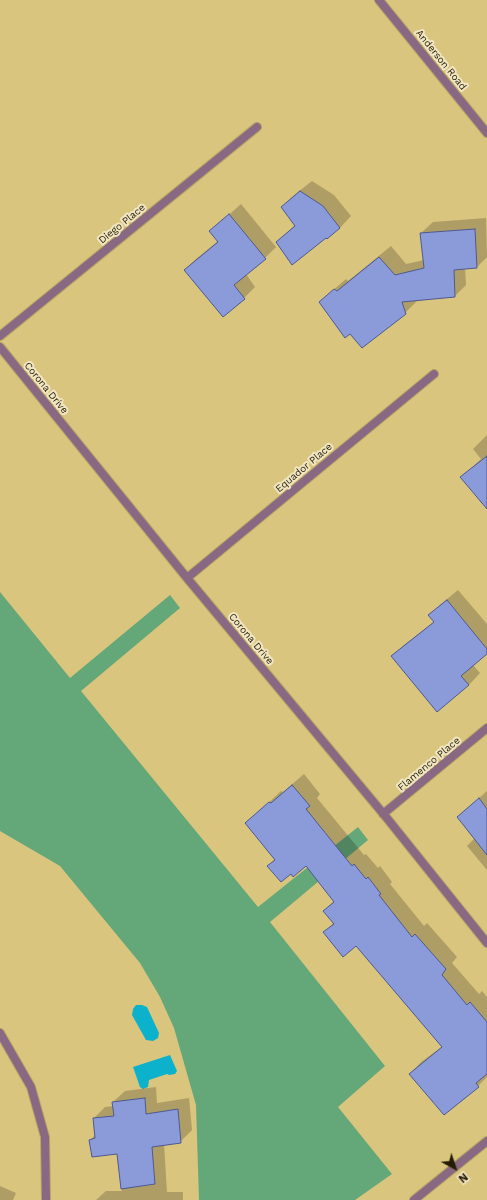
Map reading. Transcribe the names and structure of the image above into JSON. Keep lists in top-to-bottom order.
{
  "streets": {
    "street": [
      "Anderson Road",
      "Diego Place",
      "Corona Drive",
      "Equador Place",
      "Flamenco Place"
    ]
  },
  "crossings": [
    ["Corona Drive", "Equador Place"],
    ["Corona Drive", "Flamenco Place"]
  ],
  "north": "bottom right"
}
